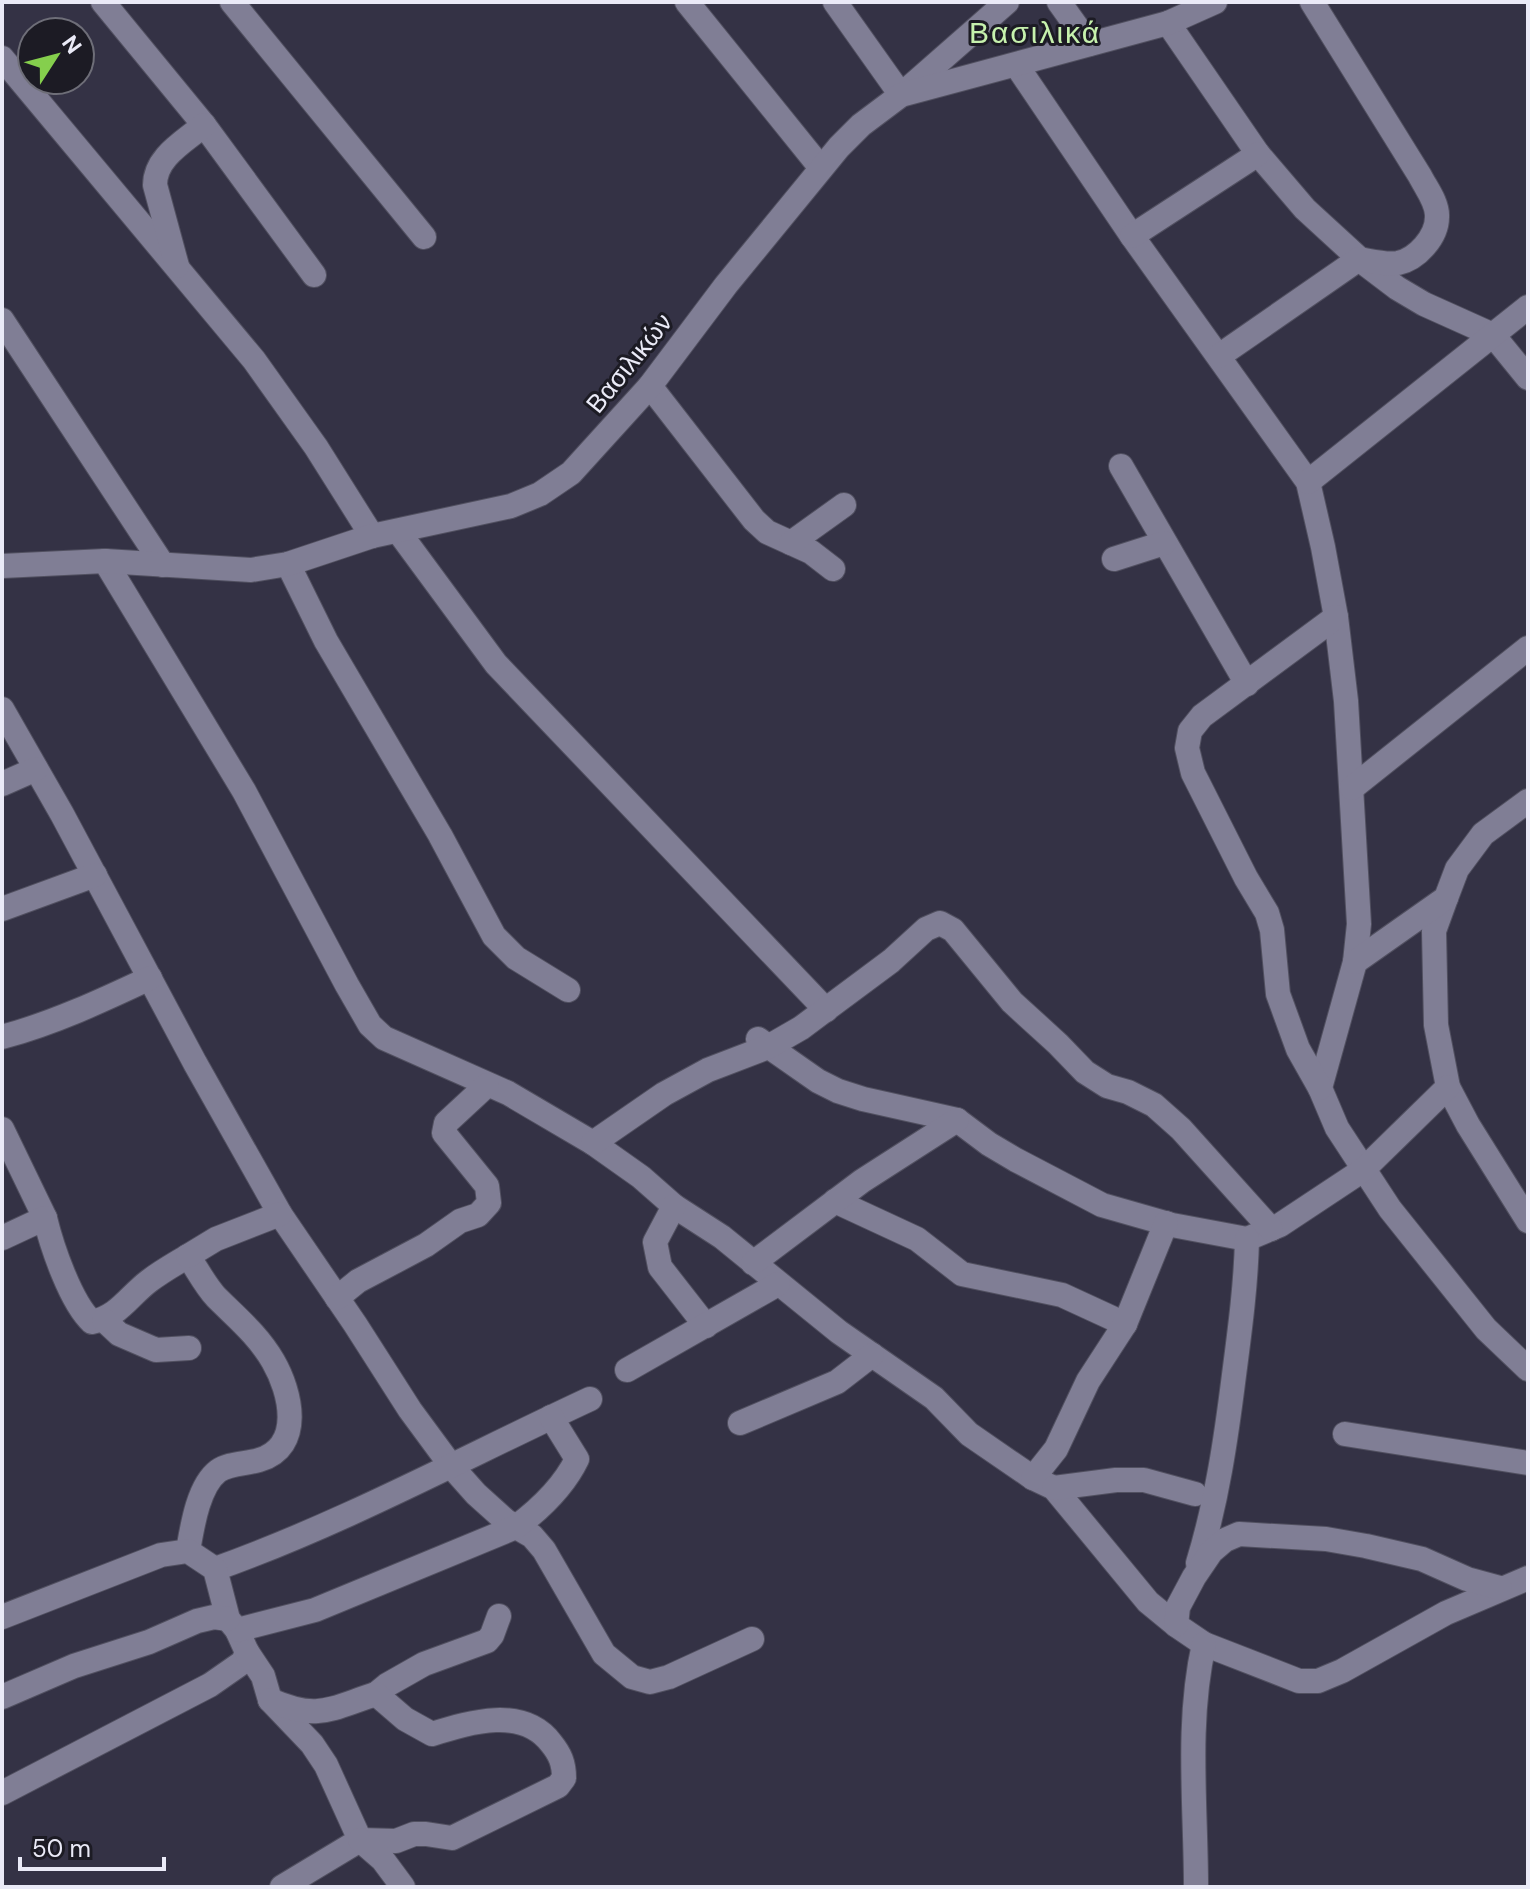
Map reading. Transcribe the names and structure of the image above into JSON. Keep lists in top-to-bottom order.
{
  "streets": {
    "street": ["Βασιλικών"]
  },
  "districts": ["Βασιλικά"],
  "scale_bar": "50 m",
  "north": "top right"
}
